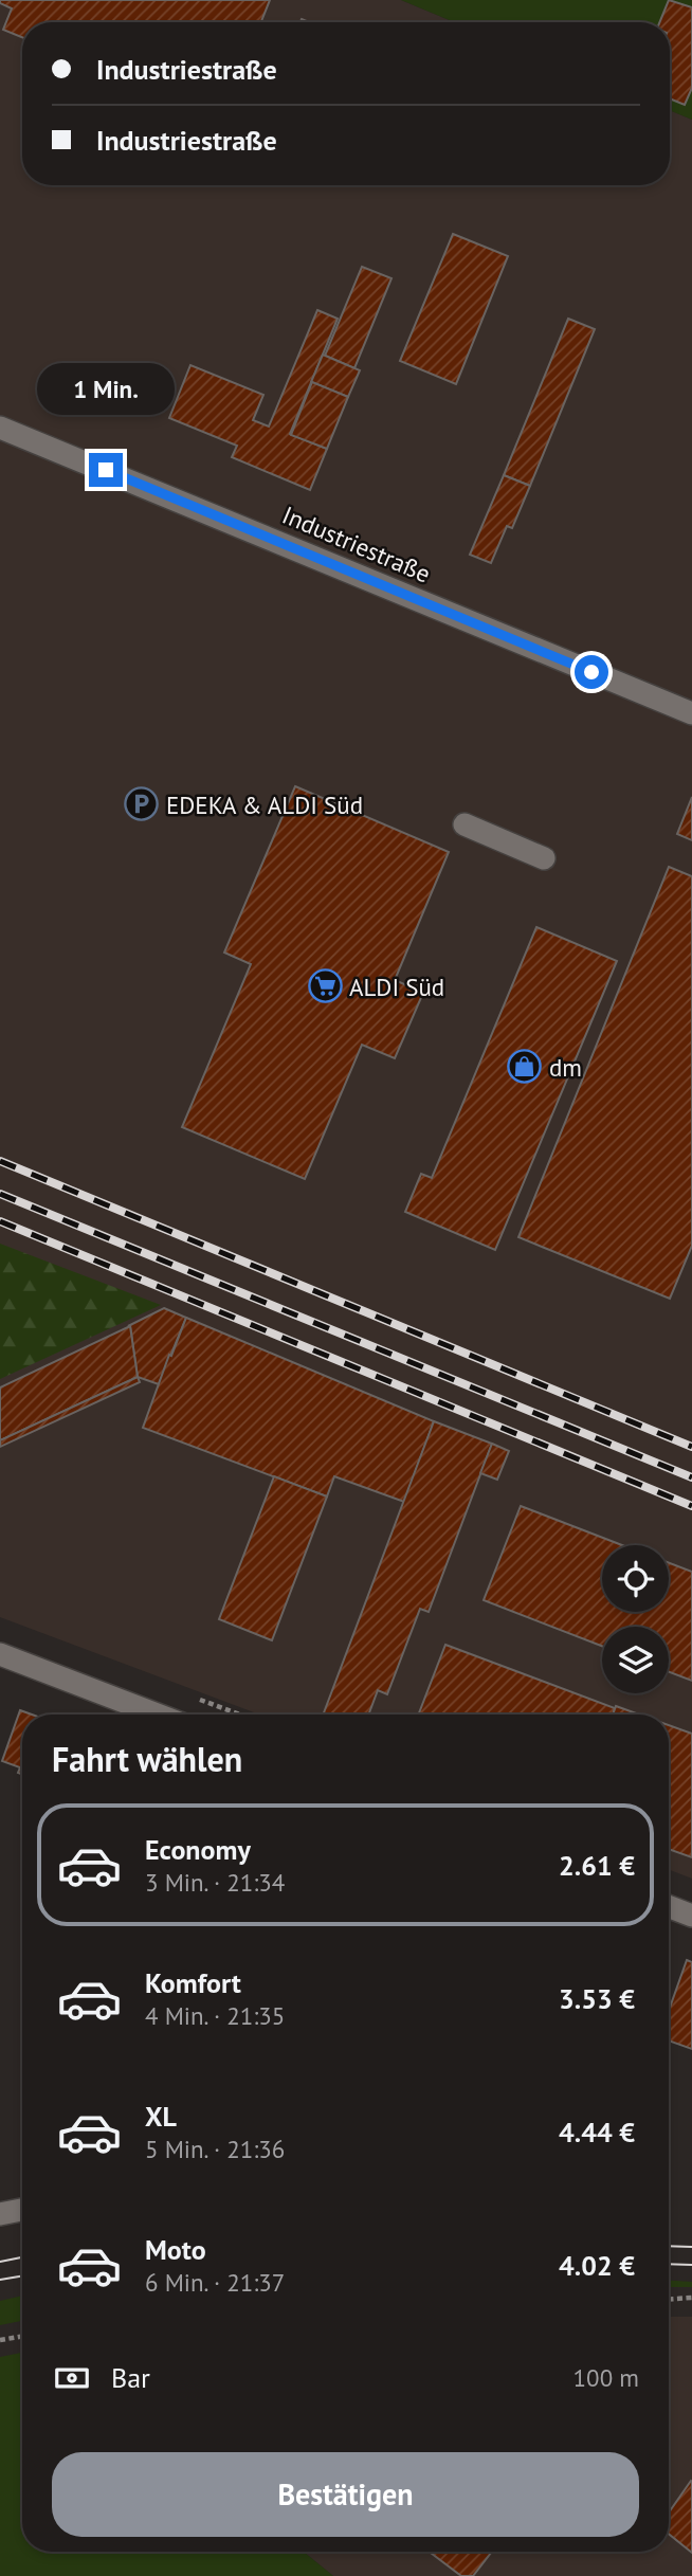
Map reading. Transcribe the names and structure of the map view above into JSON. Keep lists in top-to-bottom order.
{
  "streets": {
    "street": ["Industriestraße"]
  },
  "places": {
    "parking": ["EDEKA & ALDI Süd"],
    "supermarket": ["ALDI Süd"],
    "shop": ["dm"]
  },
  "page": {
    "banner": ["Industriestraße", "Industriestraße"],
    "bubble": "1 Min.",
    "heading": "Fahrt wählen",
    "list": [
      {
        "name": "Economy",
        "note": "3 Min. · 21:34",
        "value": "2.61 €"
      },
      {
        "name": "Komfort",
        "note": "4 Min. · 21:35",
        "value": "3.53 €"
      },
      {
        "name": "XL",
        "note": "5 Min. · 21:36",
        "value": "4.44 €"
      },
      {
        "name": "Moto",
        "note": "6 Min. · 21:37",
        "value": "4.02 €"
      }
    ],
    "pay": ["Bar", "100 m"],
    "buttons": "Bestätigen"
  }
}
